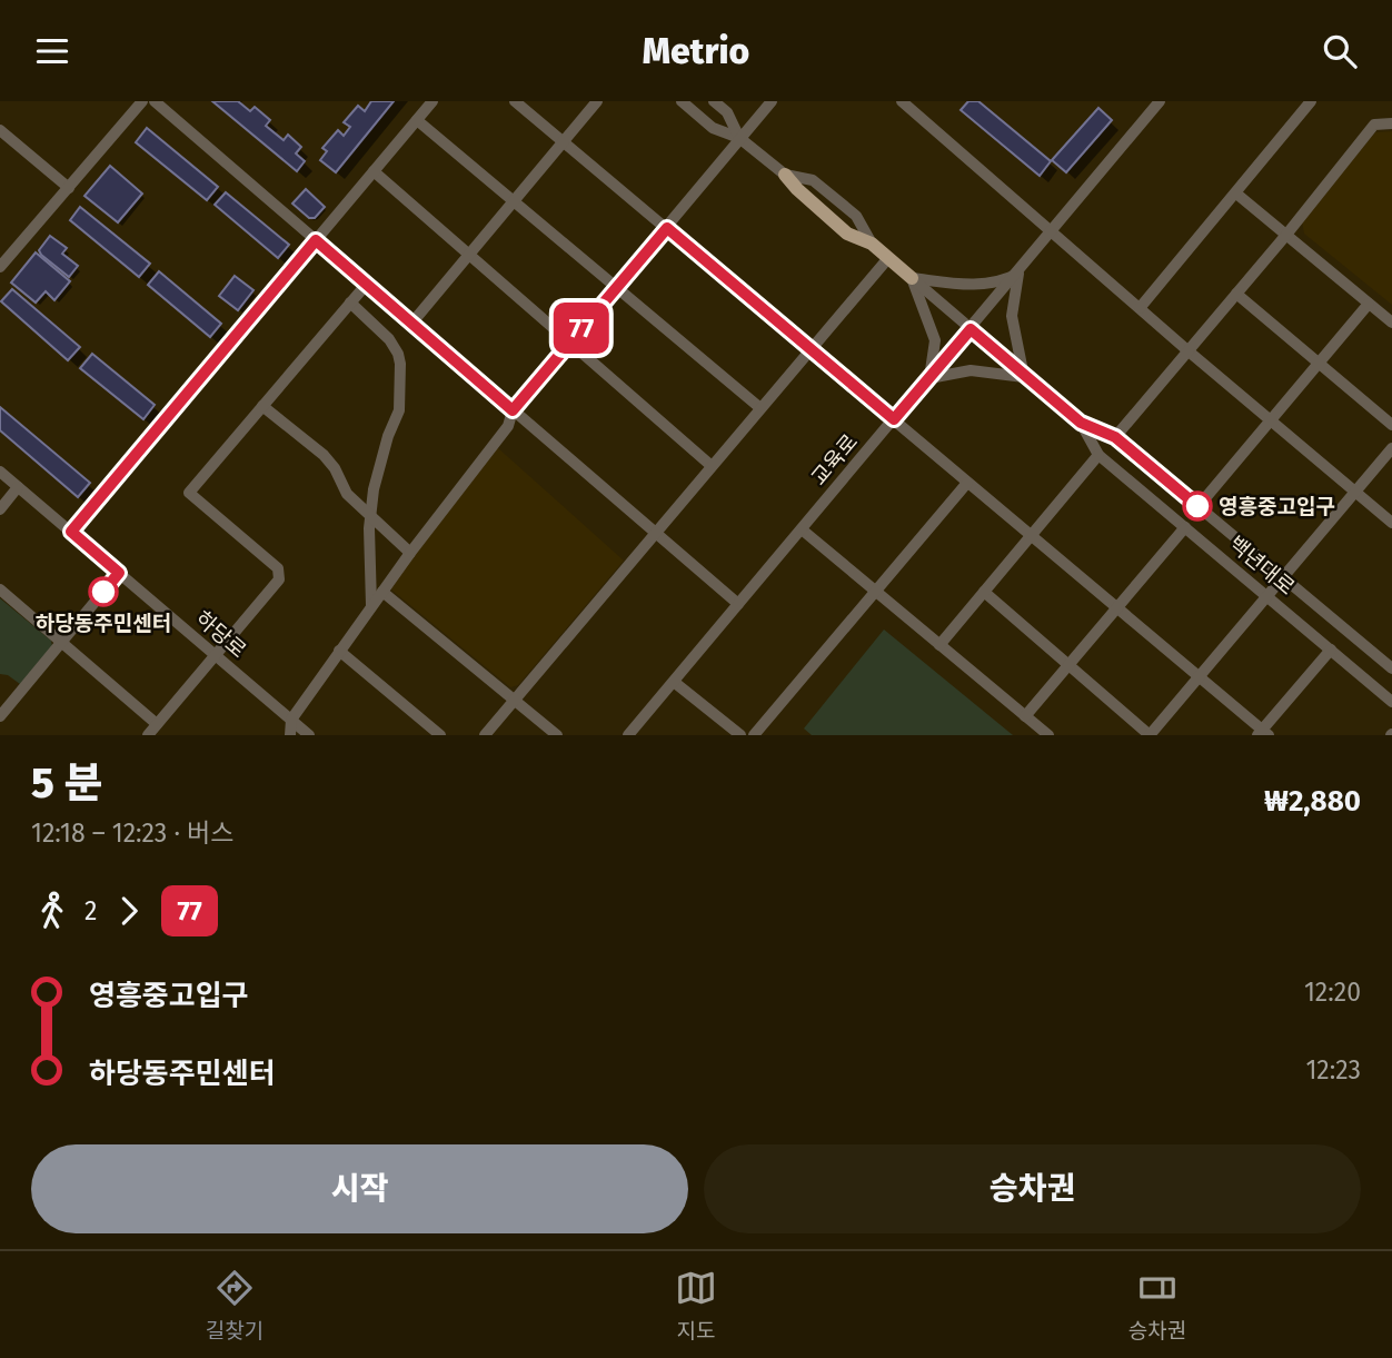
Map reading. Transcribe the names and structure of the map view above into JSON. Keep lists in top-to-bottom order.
{
  "streets": {
    "main road": ["백년대로"],
    "street": ["교육로", "하당로"]
  },
  "crossings": [
    ["교육로", "백년대로"]
  ],
  "places": ["영흥중고입구", "하당동주민센터"],
  "lines": ["bus line 77"],
  "page": {
    "header": "Metrio",
    "on_map": "77",
    "heading": ["5 분", "12:18 – 12:23 · 버스", "₩2,880"],
    "legs": ["2", "77"],
    "list": [
      {
        "name": "영흥중고입구",
        "value": "12:20"
      },
      {
        "name": "하당동주민센터",
        "value": "12:23"
      }
    ],
    "buttons": ["시작", "승차권"],
    "tabs": ["길찾기", "지도", "승차권"]
  }
}
